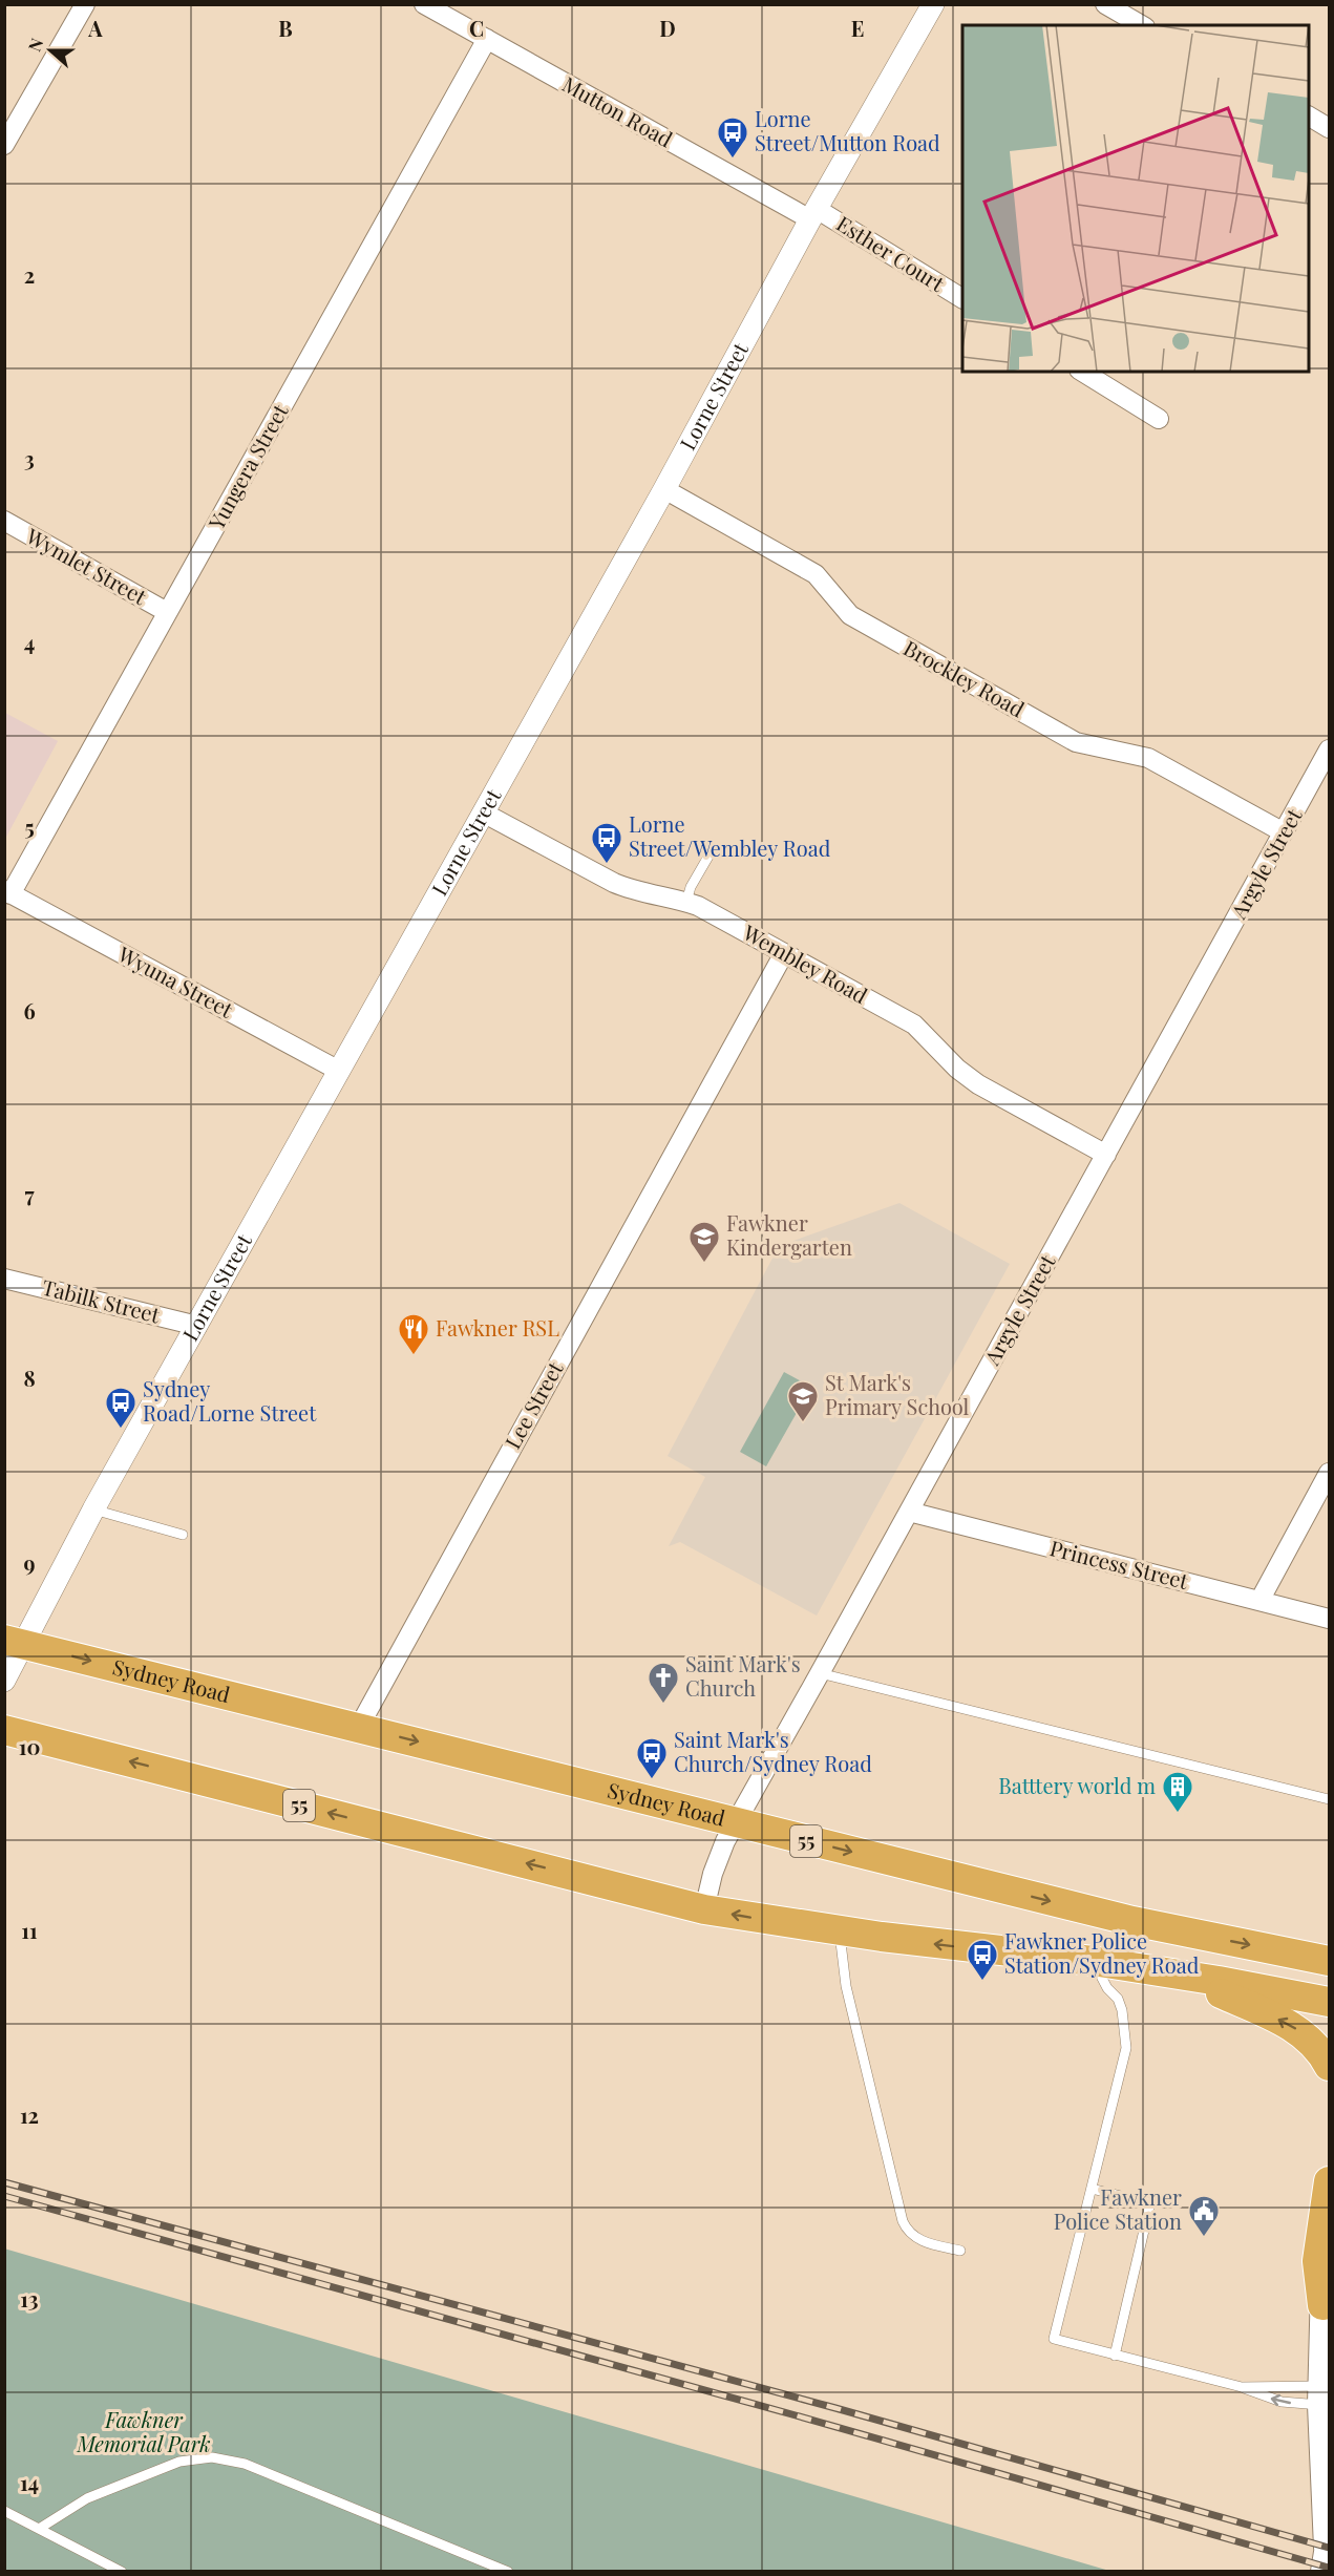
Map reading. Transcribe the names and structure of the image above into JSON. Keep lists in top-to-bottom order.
{
  "streets": {
    "highway": ["Sydney Road", "55"],
    "street": [
      "Mutton Road",
      "Esther Court",
      "Lorne Street",
      "Yungera Street",
      "Wymlet Street",
      "Brockley Road",
      "Argyle Street",
      "Wembley Road",
      "Wyuna Street",
      "Tabilk Street",
      "Lee Street",
      "Princess Street"
    ]
  },
  "crossings": [
    ["Mutton Road", "Esther Court"],
    ["Mutton Road", "Lorne Street"],
    ["Mutton Road", "Yungera Street"],
    ["Esther Court", "Lorne Street"],
    ["Lorne Street", "Brockley Road"],
    ["Lorne Street", "Wembley Road"],
    ["Lorne Street", "Wyuna Street"],
    ["Lorne Street", "Tabilk Street"],
    ["Lorne Street", "Sydney Road"],
    ["Yungera Street", "Wymlet Street"],
    ["Yungera Street", "Wyuna Street"],
    ["Brockley Road", "Argyle Street"],
    ["Argyle Street", "Wembley Road"],
    ["Argyle Street", "Princess Street"],
    ["Argyle Street", "Sydney Road"],
    ["Argyle Street", "55"],
    ["Wembley Road", "Lee Street"],
    ["Lee Street", "Sydney Road"]
  ],
  "parks": ["Fawkner Memorial Park"],
  "places": {
    "bus stop": [
      "Lorne Street/Mutton Road",
      "Lorne Street/Wembley Road",
      "Sydney Road/Lorne Street",
      "Saint Mark's Church/Sydney Road",
      "Fawkner Police Station/Sydney Road"
    ],
    "school or university": ["Fawkner Kindergarten", "St Mark's Primary School"],
    "restaurant": ["Fawkner RSL"],
    "church": ["Saint Mark's Church"],
    "building": ["Batttery world m"],
    "public building": ["Fawkner Police Station"]
  },
  "north": "left",
  "grid": {
    "columns": [
      "A",
      "B",
      "C",
      "D",
      "E"
    ],
    "rows": [
      "2",
      "3",
      "4",
      "5",
      "6",
      "7",
      "8",
      "9",
      "10",
      "11",
      "12",
      "13",
      "14"
    ]
  }
}
